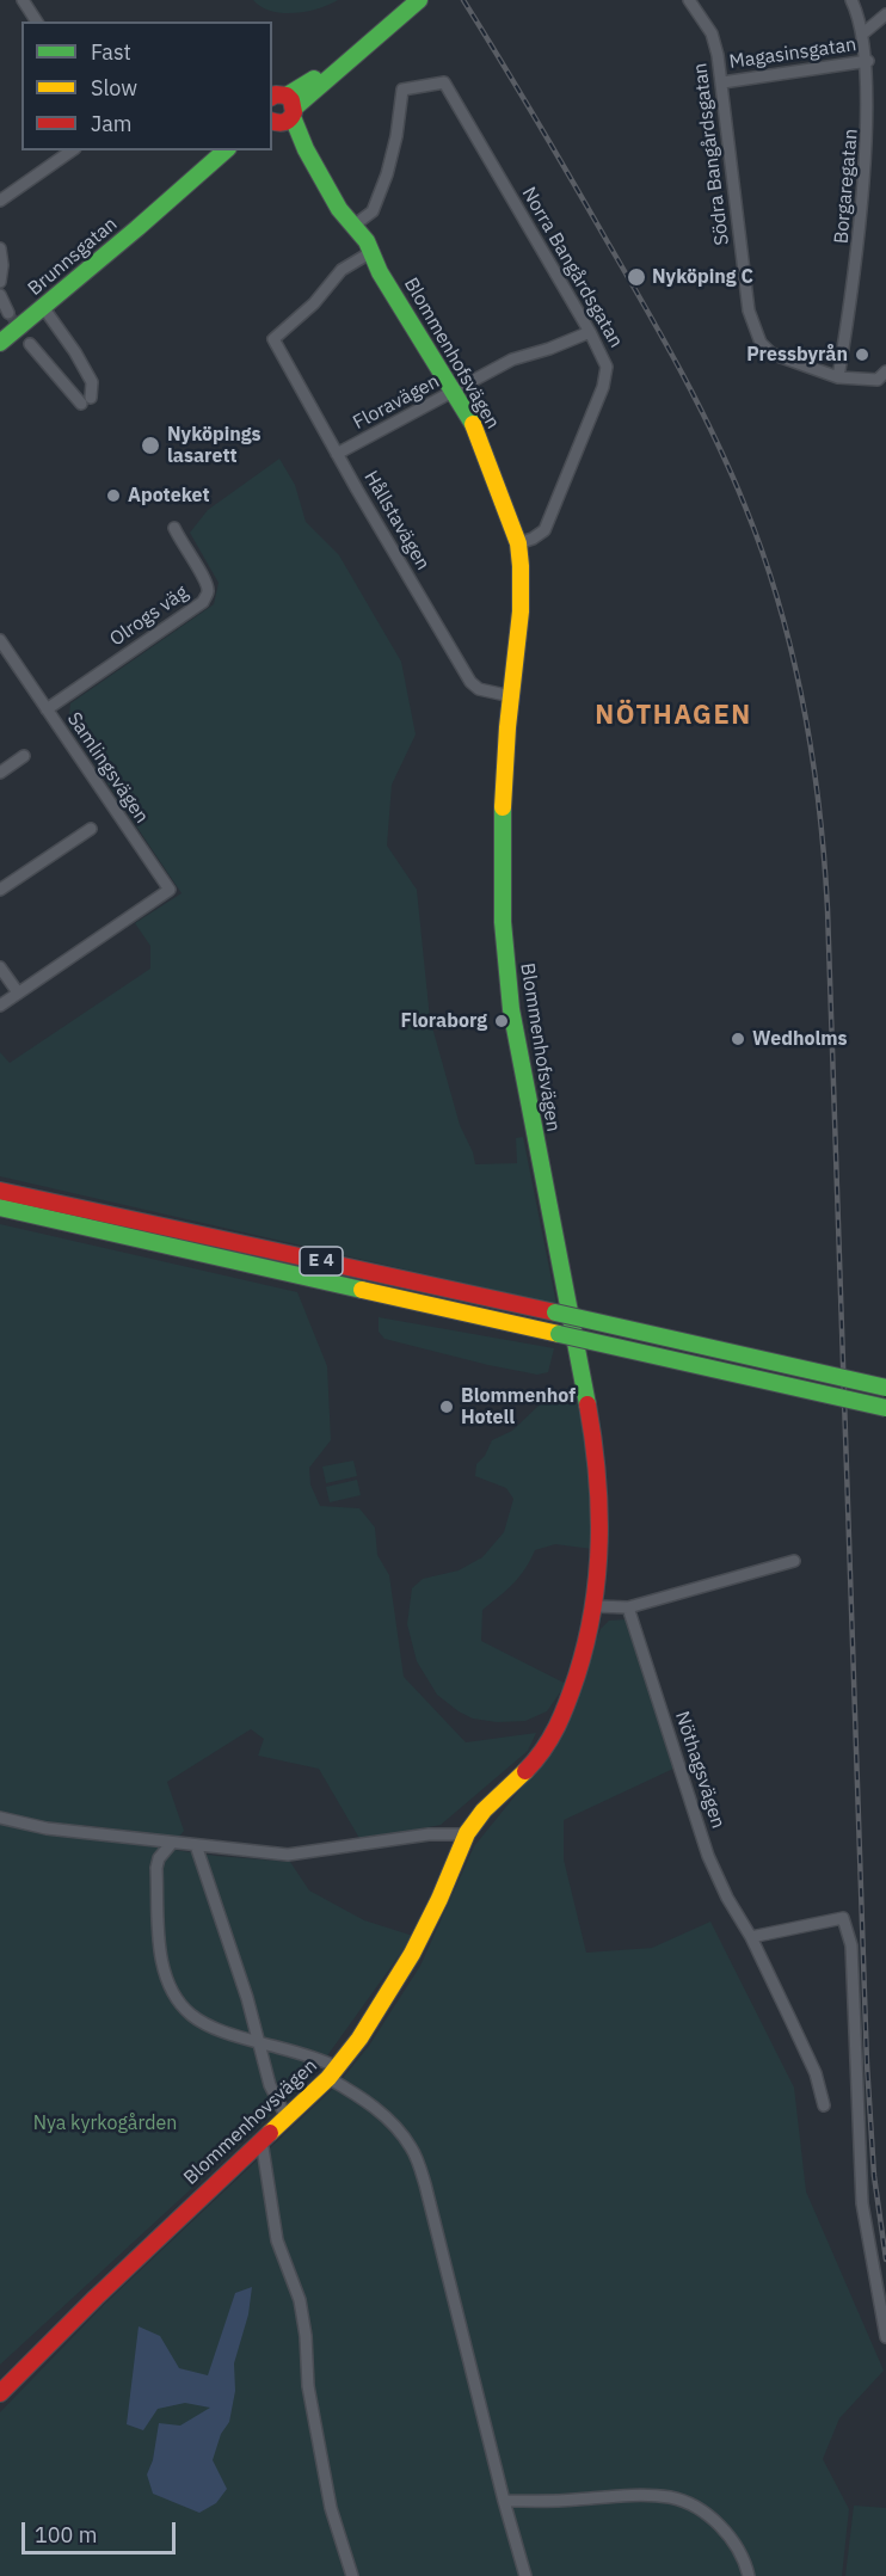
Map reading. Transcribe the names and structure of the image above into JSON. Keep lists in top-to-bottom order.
{
  "streets": {
    "main road": [
      "Brunnsgatan",
      "Blommenhofsvägen",
      "E 4",
      "Blommenhovsvägen"
    ],
    "street": [
      "Magasinsgatan",
      "Södra Bangårdsgatan",
      "Borgaregatan",
      "Norra Bangårdsgatan",
      "Floravägen",
      "Hållstavägen",
      "Olrogs väg",
      "Samlingsvägen",
      "Nöthagsvägen"
    ]
  },
  "crossings": [
    ["Magasinsgatan", "Södra Bangårdsgatan"],
    ["Magasinsgatan", "Borgaregatan"],
    ["Södra Bangårdsgatan", "Borgaregatan"],
    ["Norra Bangårdsgatan", "Blommenhofsvägen"],
    ["Norra Bangårdsgatan", "Floravägen"],
    ["Blommenhofsvägen", "Floravägen"],
    ["Blommenhofsvägen", "Hållstavägen"],
    ["Blommenhofsvägen", "Blommenhovsvägen"],
    ["Floravägen", "Hållstavägen"],
    ["Olrogs väg", "Samlingsvägen"]
  ],
  "districts": ["NÖTHAGEN"],
  "parks": ["Nya kyrkogården"],
  "places": [
    "Nyköping C",
    "Pressbyrån",
    "Nyköpings lasarett",
    "Apoteket",
    "Floraborg",
    "Wedholms",
    "Blommenhof Hotell"
  ],
  "legend": ["Fast", "Slow", "Jam"],
  "scale_bar": "100 m"
}
